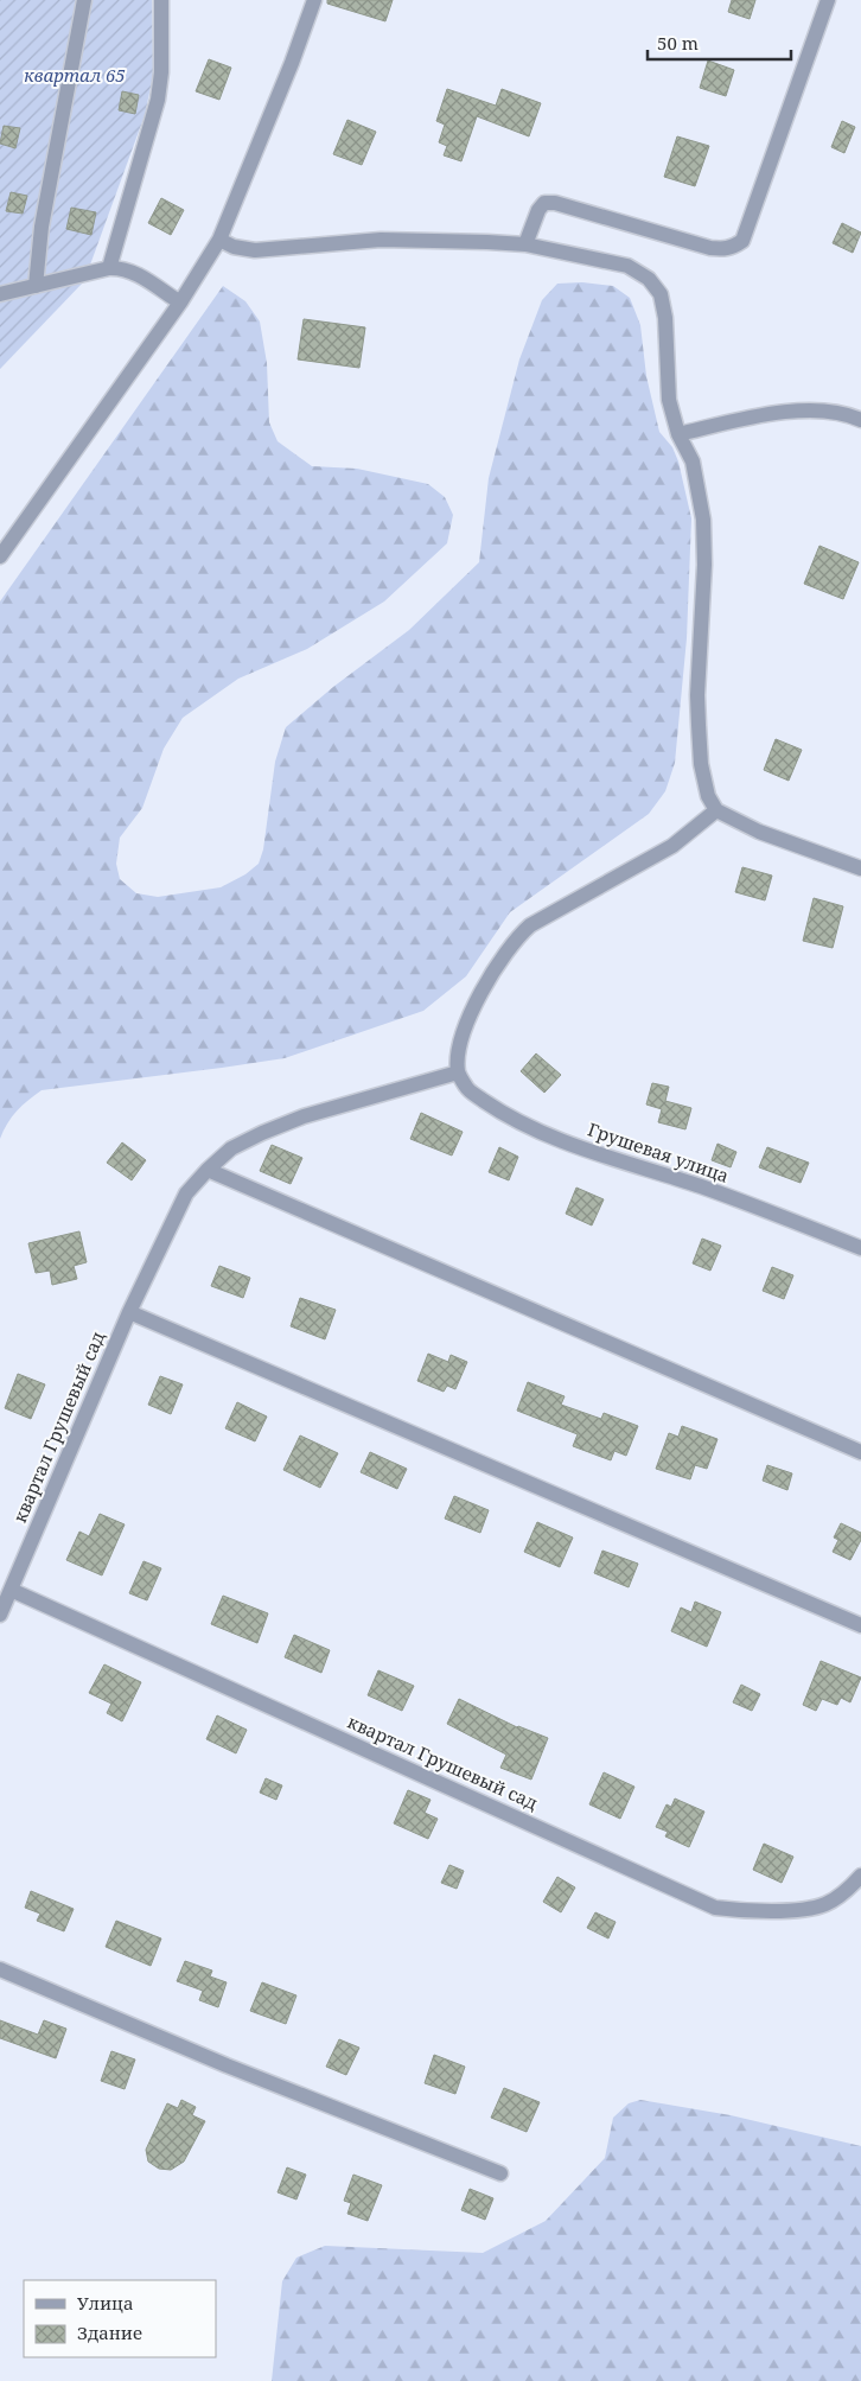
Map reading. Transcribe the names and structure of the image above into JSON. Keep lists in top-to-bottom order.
{
  "streets": {
    "street": ["Грушевая улица", "квартал Грушевый сад"]
  },
  "crossings": [
    ["Грушевая улица", "квартал Грушевый сад"]
  ],
  "parks": ["квартал 65"],
  "legend": ["Улица", "Здание"],
  "scale_bar": "50 m"
}
